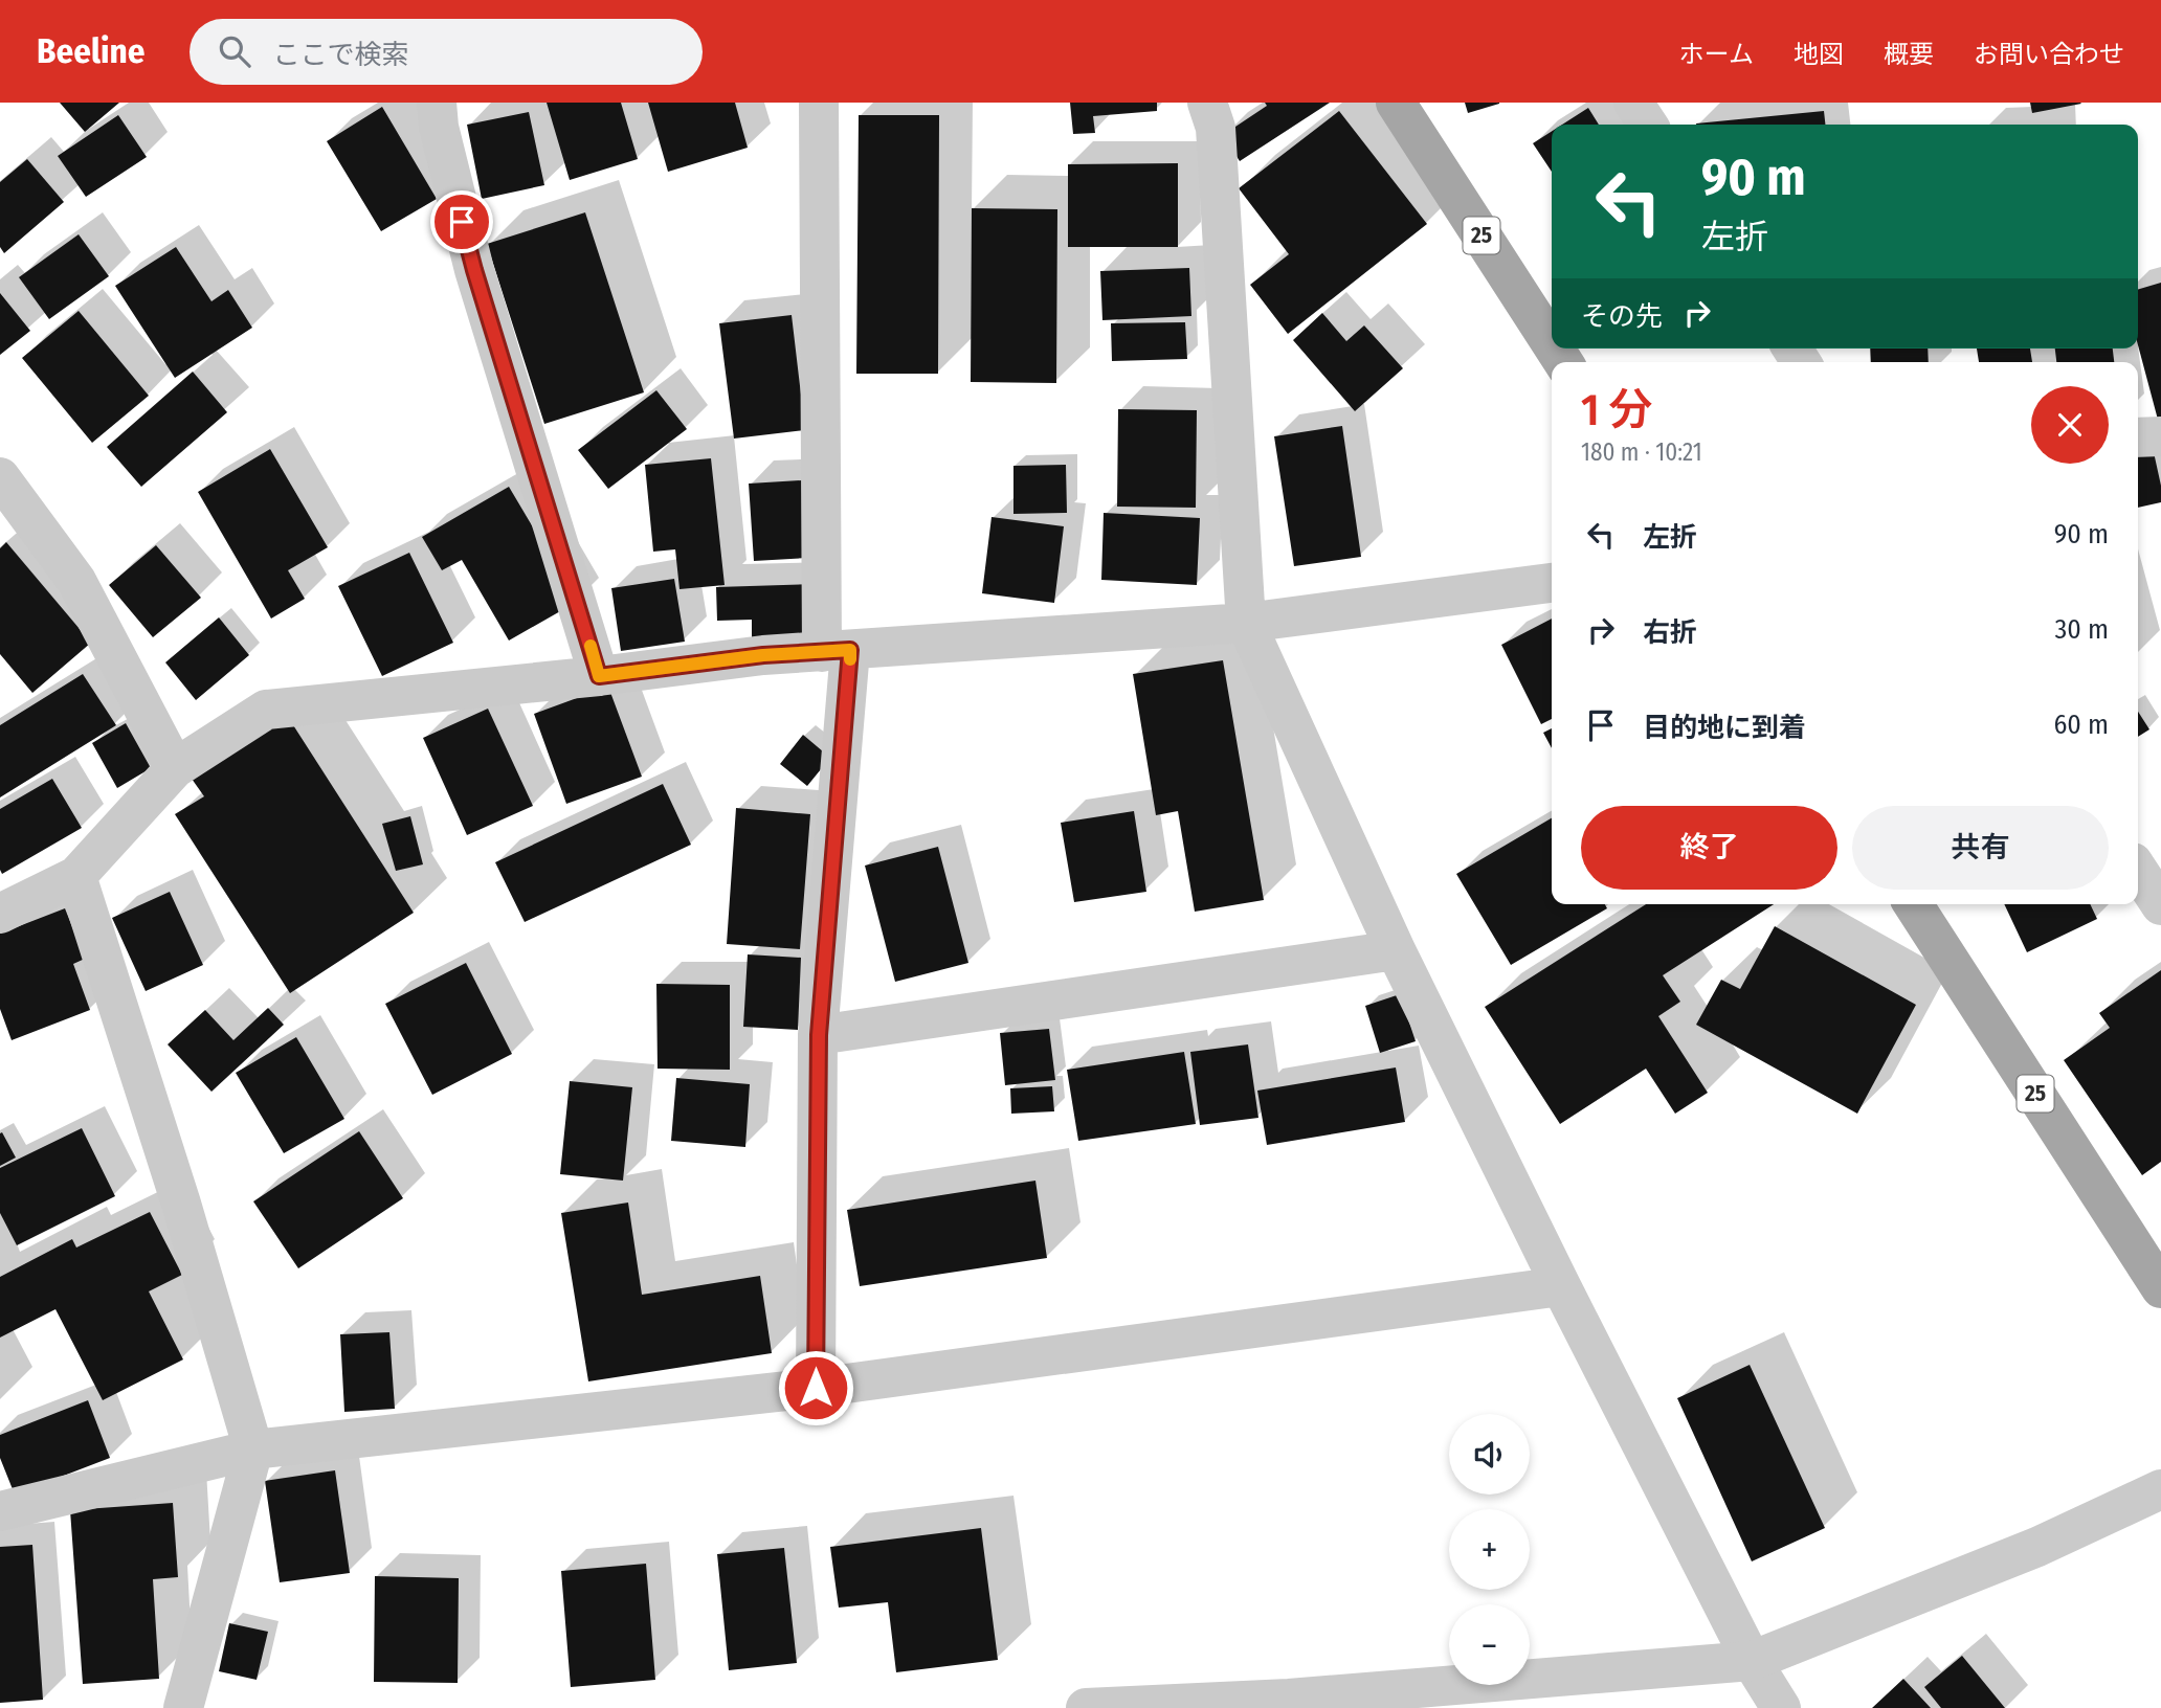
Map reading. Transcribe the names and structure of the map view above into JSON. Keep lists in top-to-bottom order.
{
  "streets": {
    "main road": ["25"]
  },
  "page": {
    "header": "Beeline",
    "search": "ここで検索",
    "nav": [
      "ホーム",
      "地図",
      "概要",
      "お問い合わせ"
    ],
    "turn": ["90 m", "左折"],
    "then": "その先",
    "heading": ["1 分", "180 m · 10:21"],
    "list": [
      {
        "name": "左折",
        "value": "90 m"
      },
      {
        "name": "右折",
        "value": "30 m"
      },
      {
        "name": "目的地に到着",
        "value": "60 m"
      }
    ],
    "buttons": ["終了", "共有"],
    "map_buttons": ["+", "−"]
  }
}
